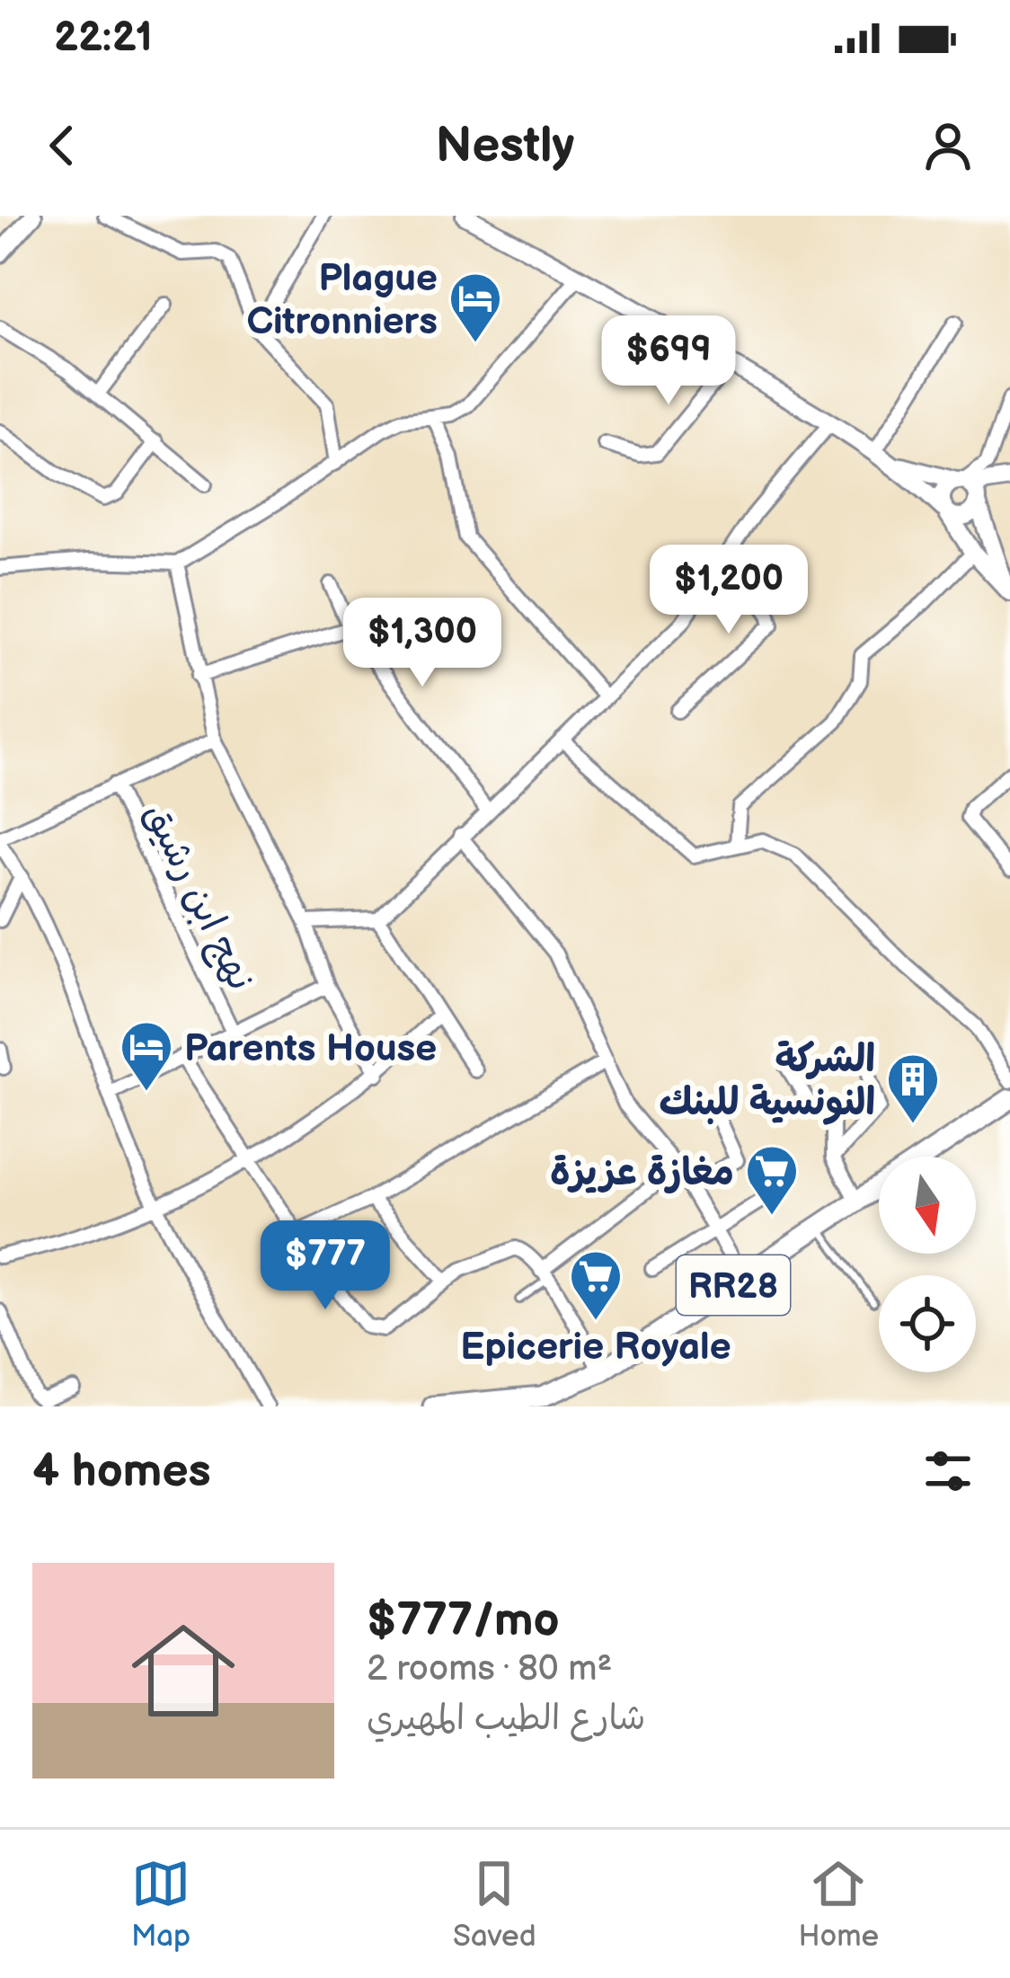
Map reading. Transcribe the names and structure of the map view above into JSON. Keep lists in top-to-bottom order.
{
  "streets": {
    "main road": ["RR28"],
    "street": ["نهج ابن رشيق"]
  },
  "places": {
    "hotel": ["Plague Citronniers", "Parents House"],
    "building": ["الشركة النونسية للبنك"],
    "supermarket": ["مغازة عزيزة", "Epicerie Royale"]
  },
  "north": "bottom",
  "page": {
    "status": "22:21",
    "header": "Nestly",
    "price": [
      "$699",
      "$1,200",
      "$1,300",
      "$777"
    ],
    "heading": "4 homes",
    "list": [
      {
        "name": "$777/mo",
        "note": "2 rooms · 80 m² · شارع الطيب المهيري"
      }
    ],
    "tabs": ["Map", "Saved", "Home"]
  }
}
